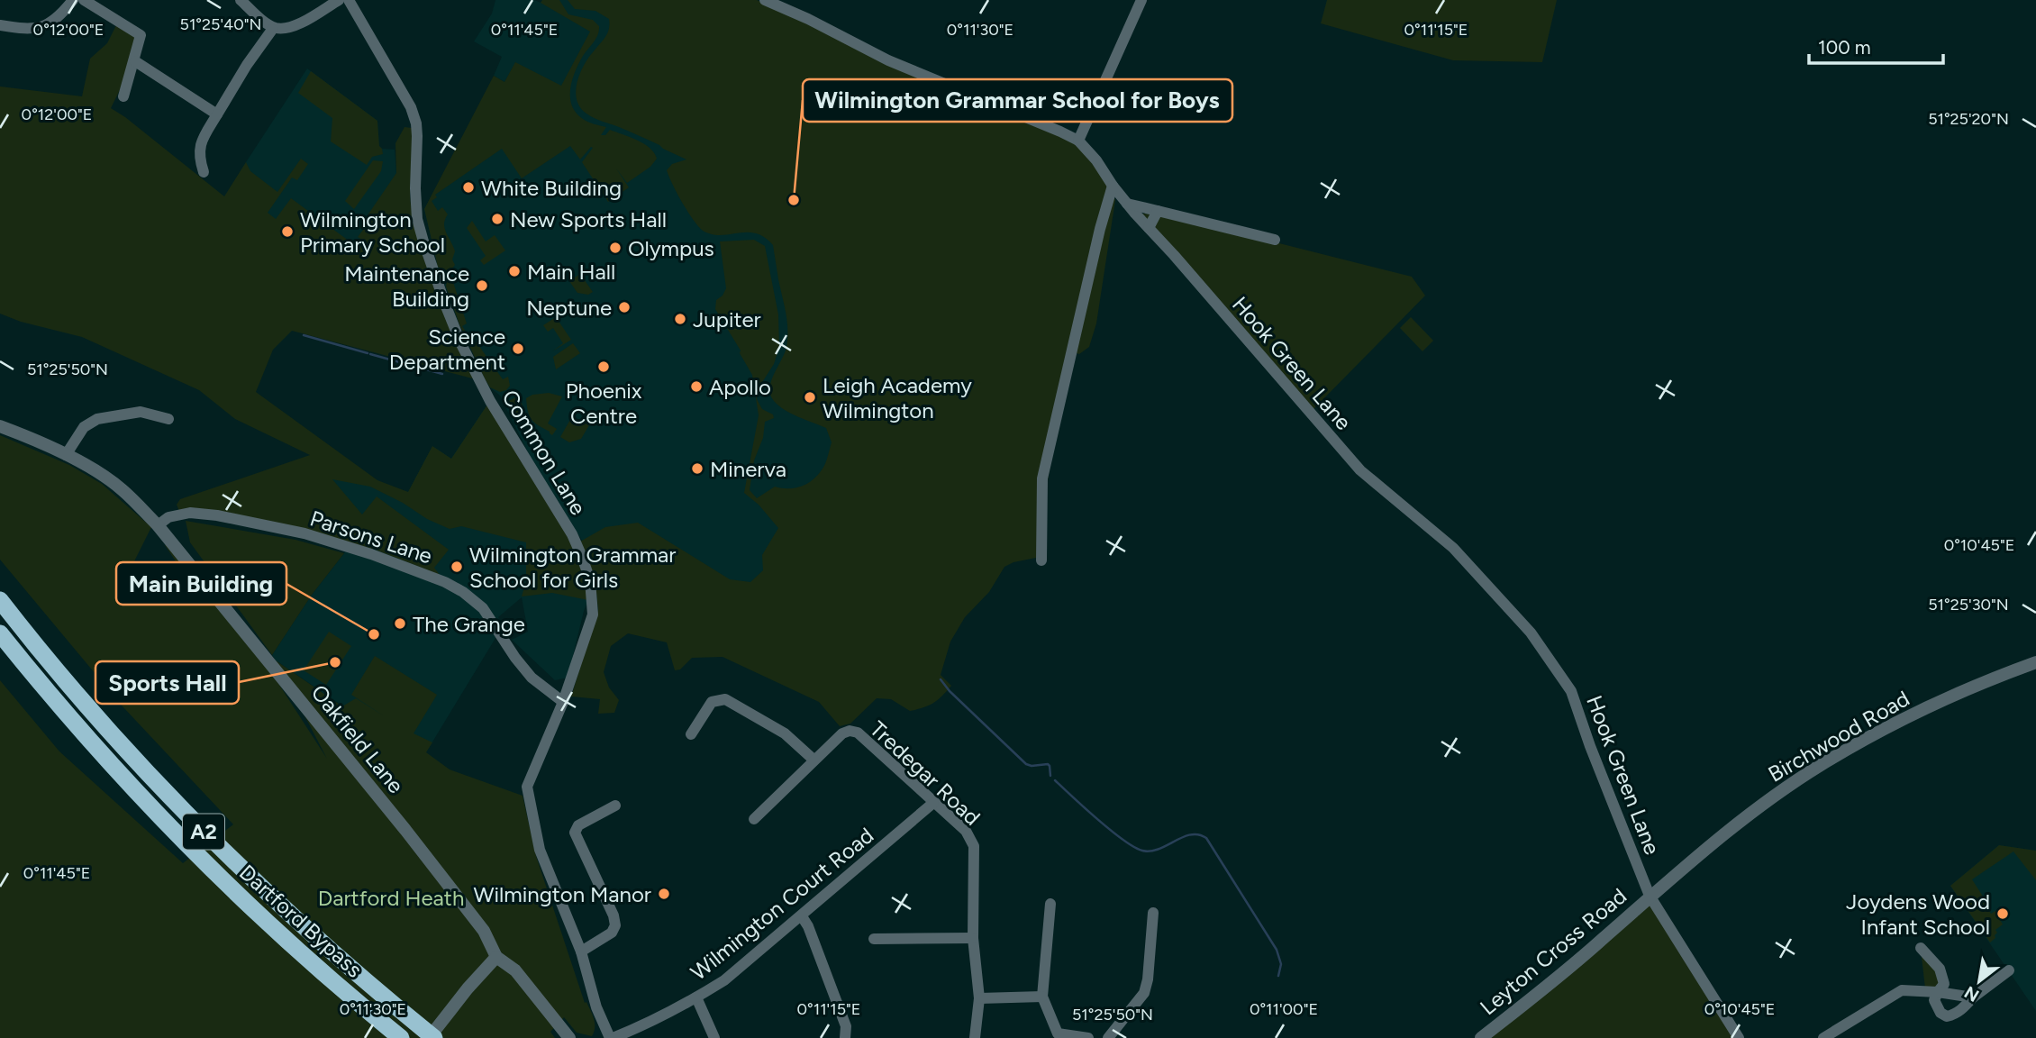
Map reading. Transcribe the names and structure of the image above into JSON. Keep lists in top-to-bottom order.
{
  "streets": {
    "highway": ["A2", "Dartford Bypass"],
    "street": [
      "Hook Green Lane",
      "Common Lane",
      "Parsons Lane",
      "Birchwood Road",
      "Oakfield Lane",
      "Tredegar Road",
      "Wilmington Court Road",
      "Leyton Cross Road"
    ]
  },
  "crossings": [
    ["Hook Green Lane", "Birchwood Road"],
    ["Hook Green Lane", "Leyton Cross Road"],
    ["Common Lane", "Parsons Lane"],
    ["Common Lane", "Wilmington Court Road"],
    ["Parsons Lane", "Oakfield Lane"],
    ["Birchwood Road", "Leyton Cross Road"],
    ["Tredegar Road", "Wilmington Court Road"]
  ],
  "parks": ["Dartford Heath"],
  "places": [
    "White Building",
    "Wilmington Grammar School for Boys",
    "New Sports Hall",
    "Wilmington Primary School",
    "Olympus",
    "Main Hall",
    "Maintenance Building",
    "Neptune",
    "Jupiter",
    "Science Department",
    "Phoenix Centre",
    "Apollo",
    "Leigh Academy Wilmington",
    "Minerva",
    "Wilmington Grammar School for Girls",
    "The Grange",
    "Main Building",
    "Sports Hall",
    "Wilmington Manor",
    "Joydens Wood Infant School"
  ],
  "scale_bar": "100 m",
  "north": "bottom left",
  "coordinates": [
    "51°25'40\"N",
    "0°11'15\"E",
    "0°12'00\"E",
    "0°11'45\"E",
    "0°11'30\"E",
    "51°25'20\"N",
    "51°25'50\"N",
    "0°10'45\"E",
    "51°25'30\"N",
    "0°11'00\"E"
  ]
}
